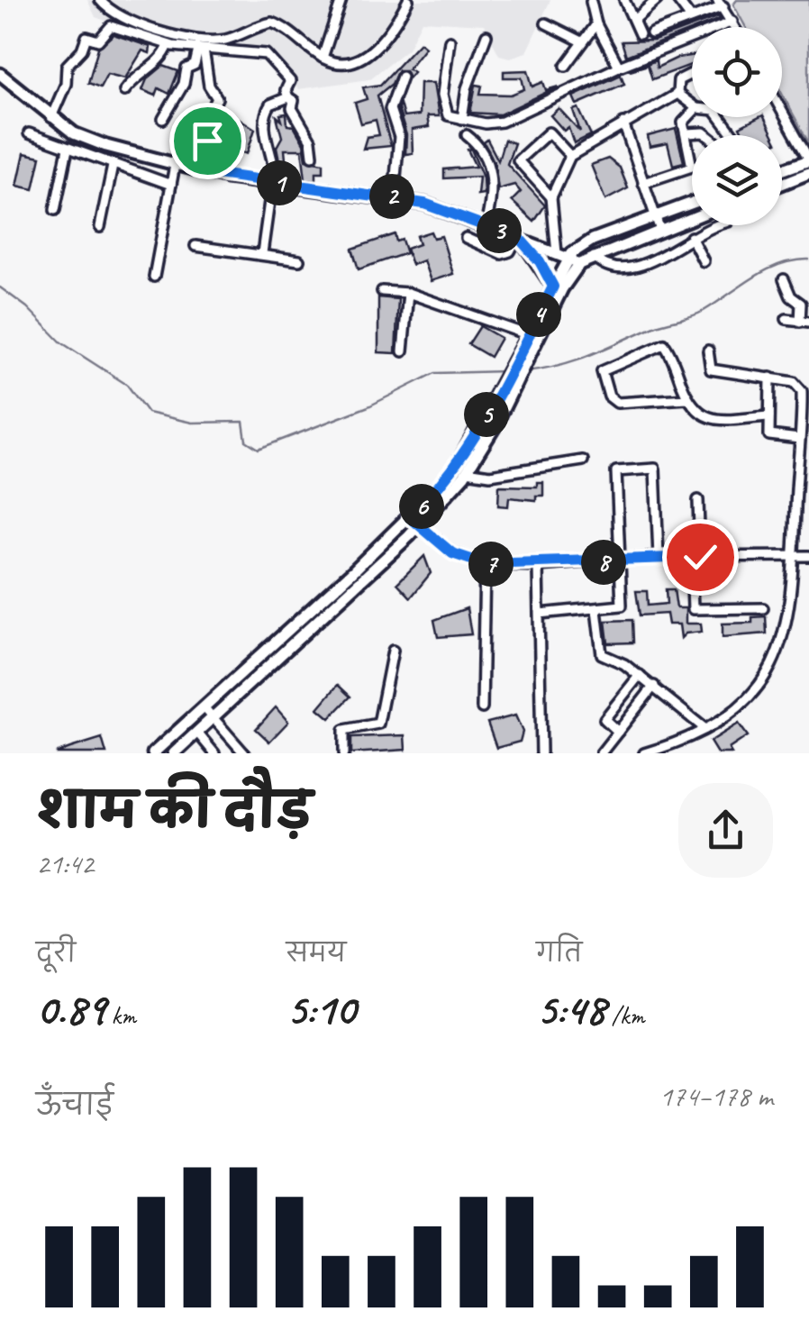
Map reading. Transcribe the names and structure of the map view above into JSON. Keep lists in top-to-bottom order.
{
  "page": {
    "pins": [
      "1",
      "2",
      "3",
      "4",
      "5",
      "6",
      "8",
      "7"
    ],
    "heading": ["शाम की दौड़", "21:42"],
    "stats": [
      ["दूरी", "0.89 km"],
      ["समय", "5:10"],
      ["गति", "5:48 /km"]
    ],
    "chart": ["ऊँचाई", "174–178 m"]
  }
}
